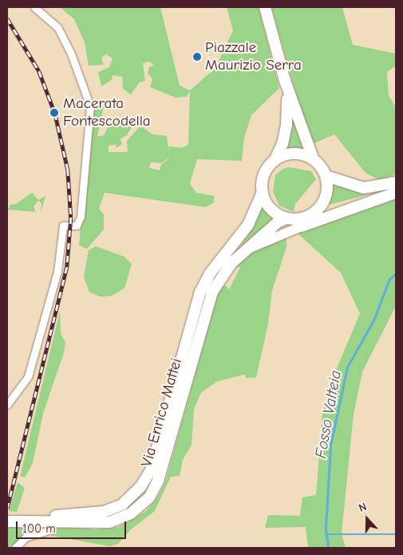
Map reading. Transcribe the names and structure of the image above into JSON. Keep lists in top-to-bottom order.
{
  "streets": {
    "main road": ["Via Enrico Mattei"]
  },
  "water": ["Fosso Valteia"],
  "places": ["Piazzale Maurizio Serra", "Macerata Fontescodella"],
  "scale_bar": "100 m",
  "north": "top"
}
